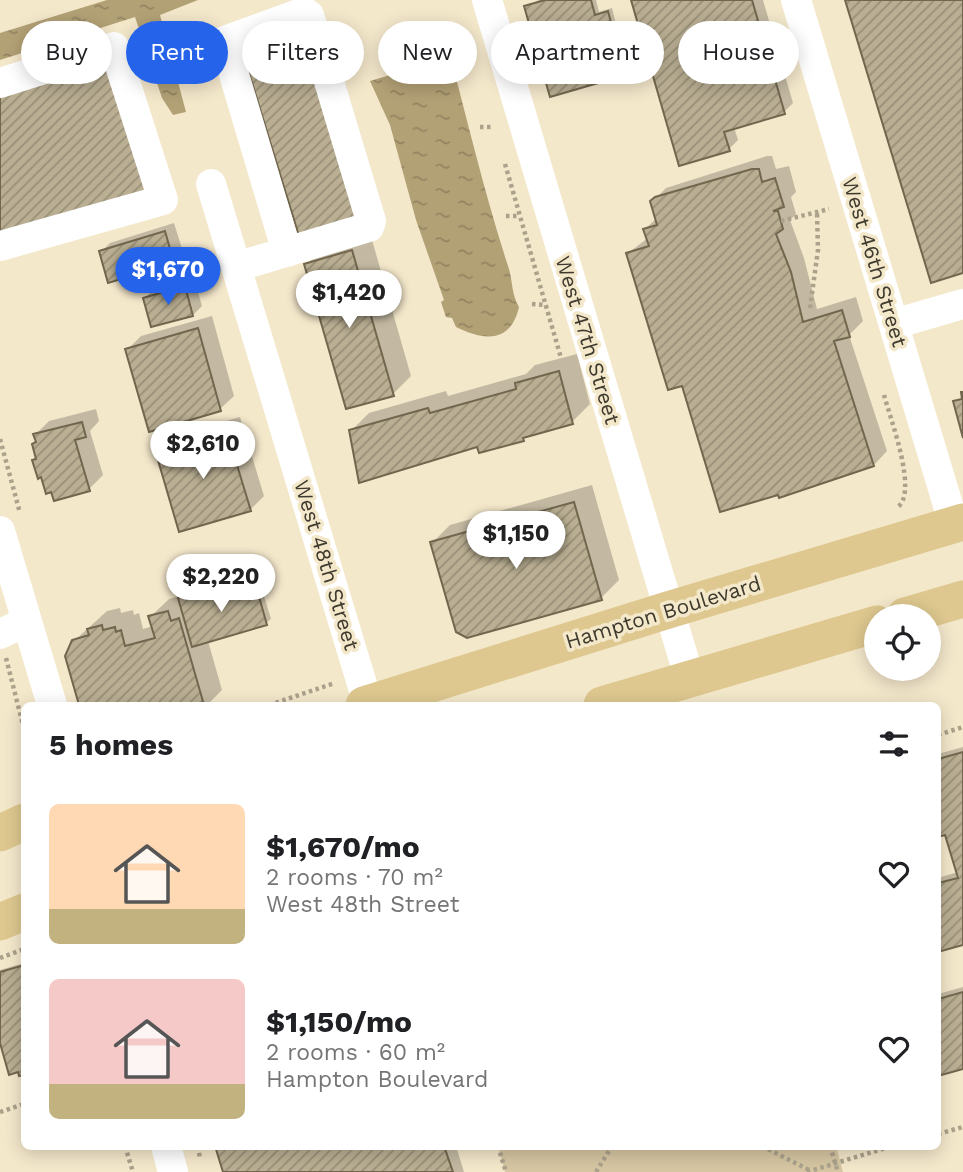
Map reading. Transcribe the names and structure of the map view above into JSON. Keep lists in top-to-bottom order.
{
  "streets": {
    "main road": ["Hampton Boulevard"],
    "street": ["West 46th Street", "West 47th Street", "West 48th Street"]
  },
  "crossings": [
    ["West 46th Street", "Hampton Boulevard"],
    ["West 47th Street", "Hampton Boulevard"]
  ],
  "page": {
    "chip": [
      "Buy",
      "Rent",
      "Filters",
      "New",
      "Apartment",
      "House"
    ],
    "price": [
      "$1,670",
      "$1,420",
      "$2,610",
      "$1,150",
      "$2,220"
    ],
    "heading": "5 homes",
    "list": [
      {
        "name": "$1,670/mo",
        "note": "2 rooms · 70 m² · West 48th Street"
      },
      {
        "name": "$1,150/mo",
        "note": "2 rooms · 60 m² · Hampton Boulevard"
      }
    ]
  }
}
